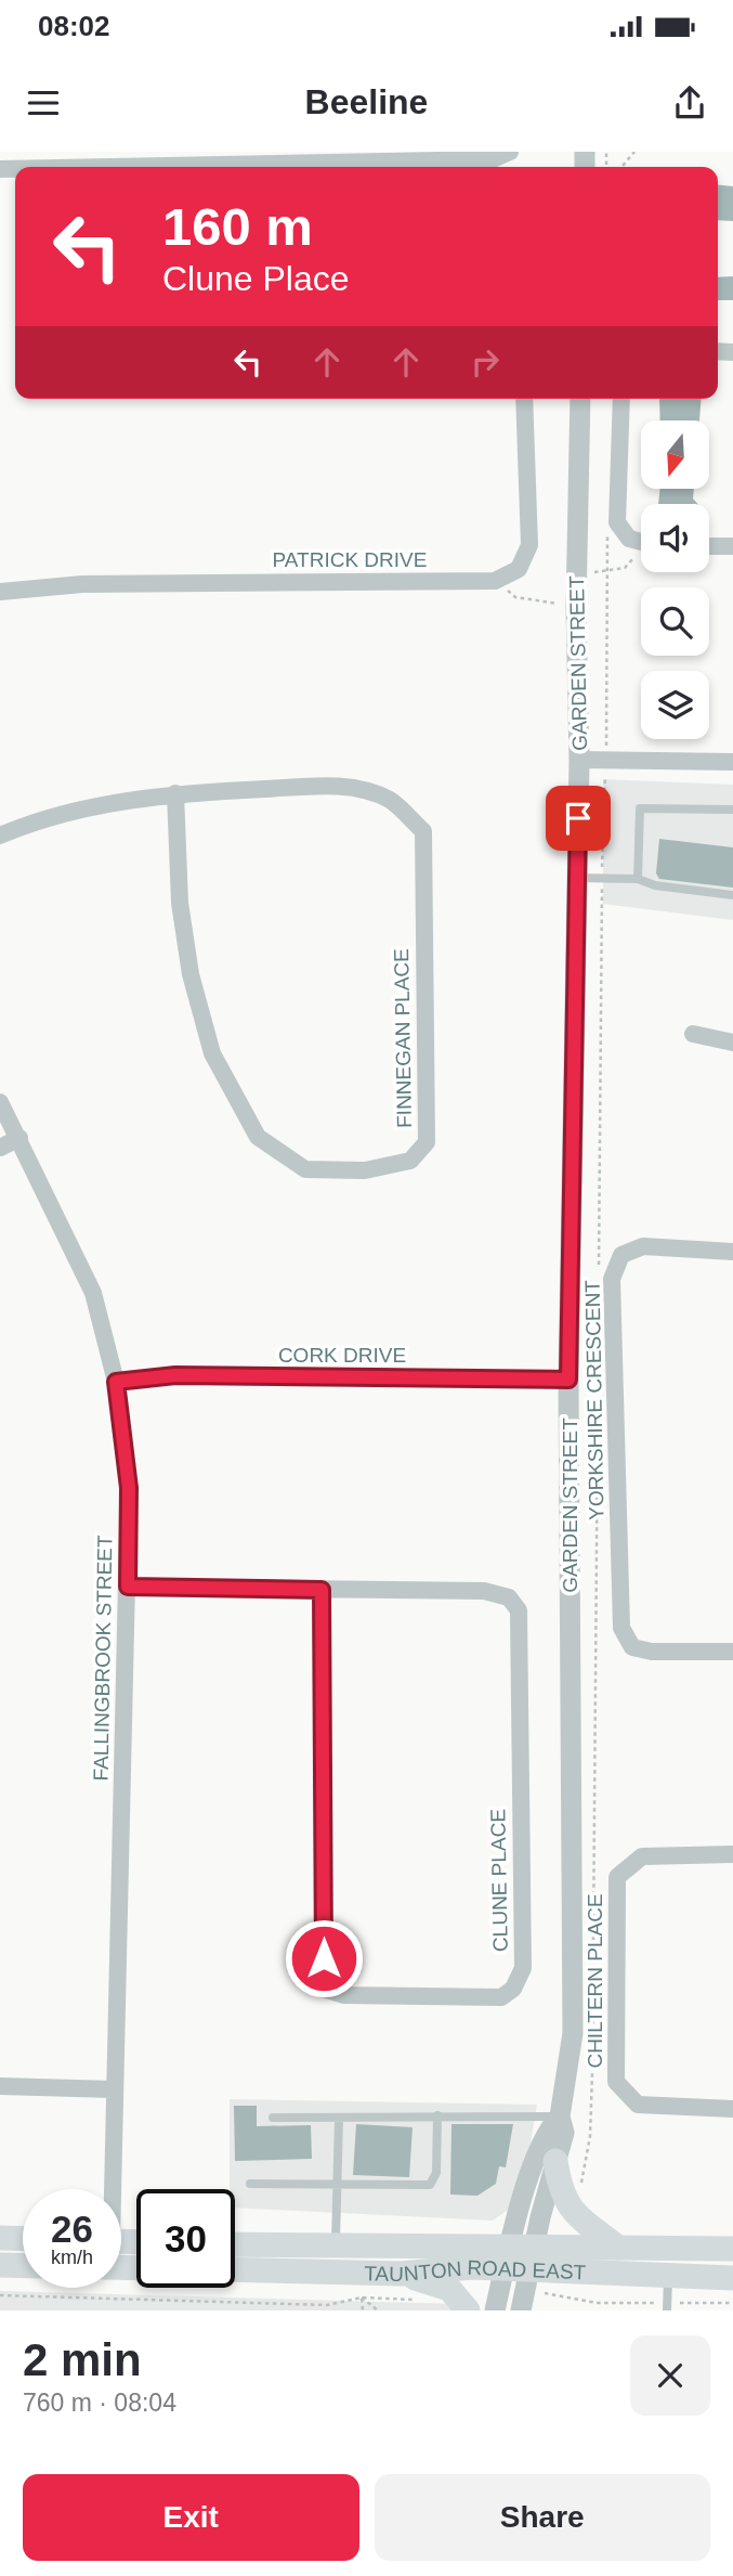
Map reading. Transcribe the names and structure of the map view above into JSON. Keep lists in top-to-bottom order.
{
  "streets": {
    "main road": ["TAUNTON ROAD EAST"],
    "street": [
      "PATRICK DRIVE",
      "GARDEN STREET",
      "FINNEGAN PLACE",
      "CORK DRIVE",
      "YORKSHIRE CRESCENT",
      "FALLINGBROOK STREET",
      "CLUNE PLACE",
      "CHILTERN PLACE"
    ]
  },
  "crossings": [
    ["GARDEN STREET", "CORK DRIVE"],
    ["GARDEN STREET", "TAUNTON ROAD EAST"],
    ["CORK DRIVE", "FALLINGBROOK STREET"],
    ["FALLINGBROOK STREET", "CLUNE PLACE"]
  ],
  "north": "bottom",
  "page": {
    "status": "08:02",
    "header": "Beeline",
    "turn": ["160 m", "Clune Place"],
    "speed": "26 km/h",
    "limit": "30",
    "heading": ["2 min", "760 m · 08:04"],
    "buttons": ["Exit", "Share"]
  }
}
